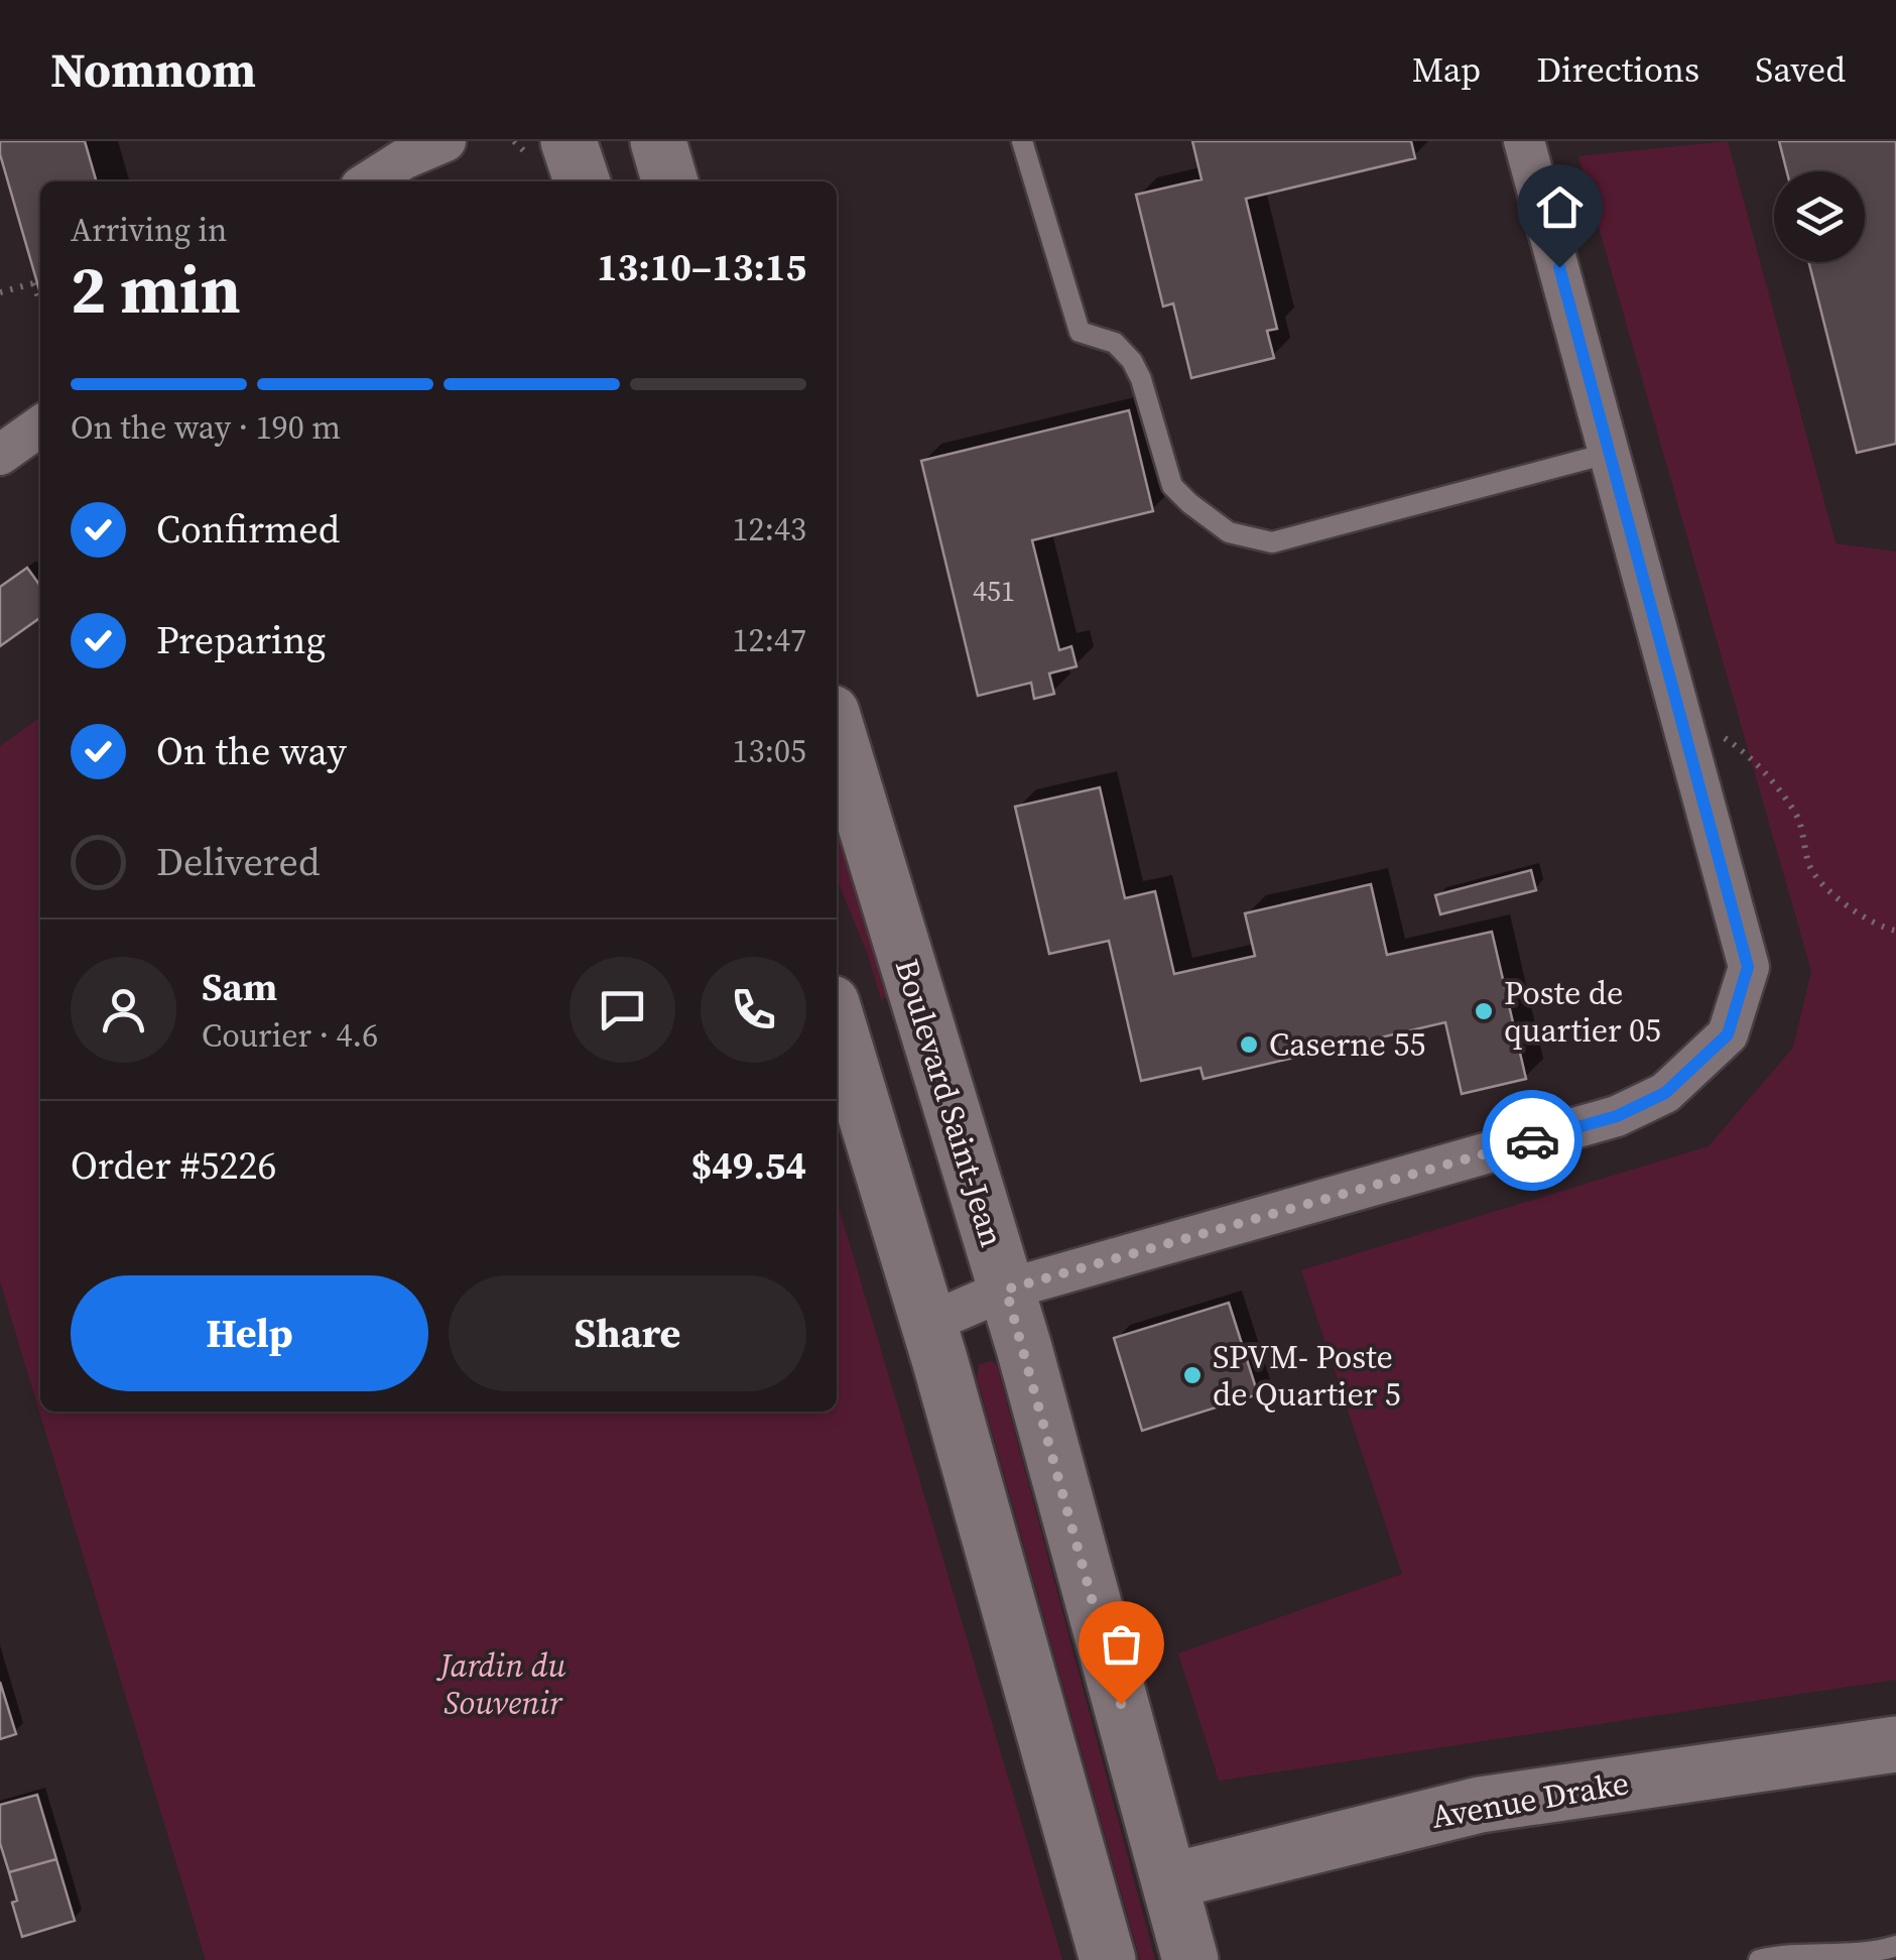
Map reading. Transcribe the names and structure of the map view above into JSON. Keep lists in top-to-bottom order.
{
  "streets": {
    "main road": ["Boulevard Saint-Jean", "Avenue Drake"]
  },
  "crossings": [
    ["Boulevard Saint-Jean", "Avenue Drake"]
  ],
  "parks": ["Jardin du Souvenir"],
  "places": ["Poste de quartier 05", "Caserne 55", "SPVM- Poste de Quartier 5"],
  "house_numbers": ["451"],
  "page": {
    "header": "Nomnom",
    "nav": ["Map", "Directions", "Saved"],
    "heading": ["2 min", "Arriving in", "13:10–13:15"],
    "panel": [
      "Sam",
      "Courier · 4.6",
      "Order #5226",
      "$49.54"
    ],
    "bar": "On the way · 190 m",
    "list": [
      ["Confirmed", "12:43"],
      ["Preparing", "12:47"],
      ["On the way", "13:05"],
      "Delivered"
    ],
    "buttons": ["Help", "Share"]
  }
}
